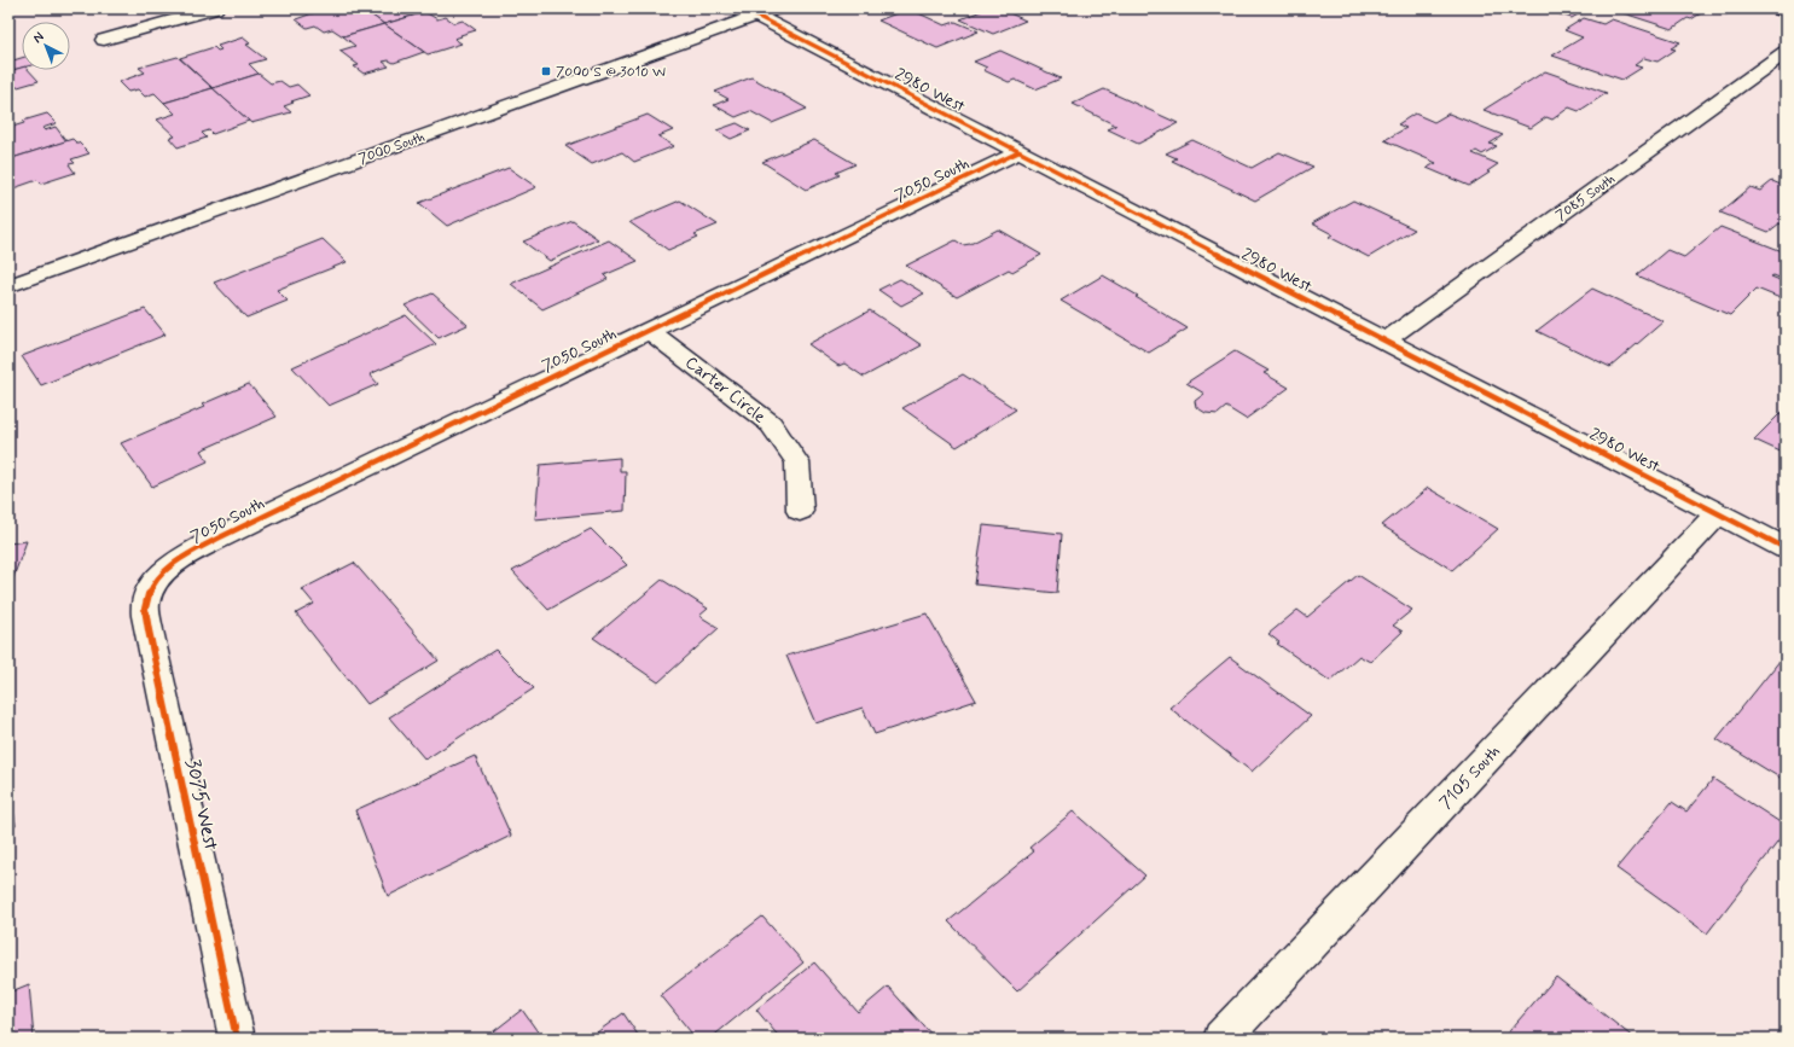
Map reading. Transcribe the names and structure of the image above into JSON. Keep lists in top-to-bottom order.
{
  "streets": {
    "street": [
      "2980 West",
      "7000 South",
      "7050 South",
      "7085 South",
      "Carter Circle",
      "7105 South",
      "3075 West"
    ]
  },
  "crossings": [
    ["2980 West", "7000 South"],
    ["2980 West", "7050 South"],
    ["2980 West", "7085 South"],
    ["2980 West", "7105 South"],
    ["7050 South", "Carter Circle"],
    ["7050 South", "3075 West"]
  ],
  "places": {
    "transit": ["7000 S @ 3010 W"]
  },
  "north": "top left"
}
